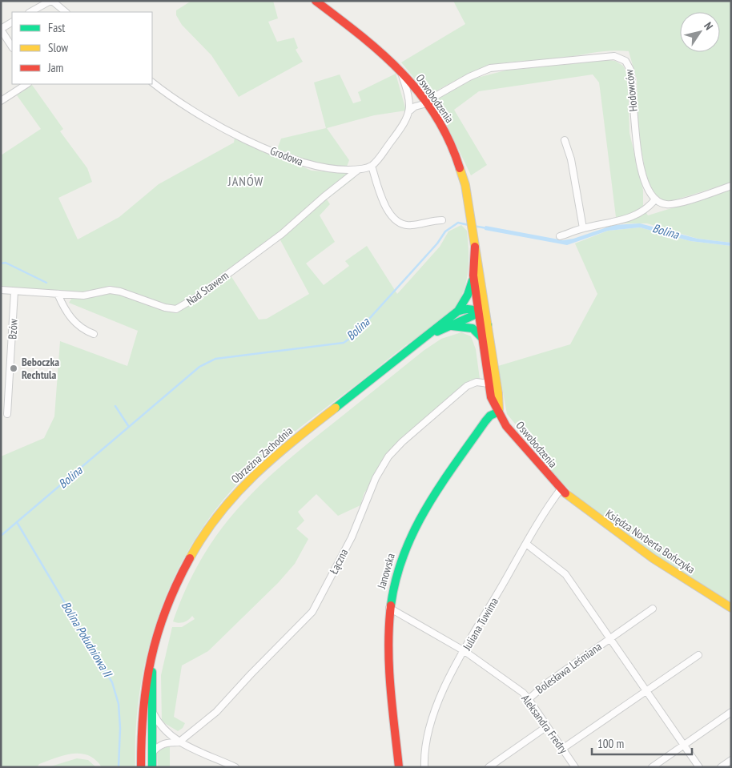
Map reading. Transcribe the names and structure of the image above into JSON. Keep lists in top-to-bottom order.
{
  "streets": {
    "street": [
      "Hodowców",
      "Oswobodzenia",
      "Grodowa",
      "Nad Stawem",
      "Bzów",
      "Obrzeżna Zachodnia",
      "Księdza Norberta Bończyka",
      "Łączna",
      "Janowska",
      "Juliana Tuwima",
      "Bolesława Leśmiana",
      "Aleksandra Fredry"
    ]
  },
  "crossings": [
    ["Hodowców", "Oswobodzenia"],
    ["Oswobodzenia", "Obrzeżna Zachodnia"],
    ["Oswobodzenia", "Księdza Norberta Bończyka"],
    ["Oswobodzenia", "Łączna"],
    ["Oswobodzenia", "Janowska"],
    ["Oswobodzenia", "Juliana Tuwima"],
    ["Grodowa", "Nad Stawem"],
    ["Nad Stawem", "Bzów"],
    ["Księdza Norberta Bończyka", "Juliana Tuwima"],
    ["Janowska", "Aleksandra Fredry"],
    ["Juliana Tuwima", "Bolesława Leśmiana"],
    ["Juliana Tuwima", "Aleksandra Fredry"],
    ["Bolesława Leśmiana", "Aleksandra Fredry"]
  ],
  "districts": ["JANÓW"],
  "water": ["Bolina", "Bolina Południowa II"],
  "places": ["Beboczka Rechtula"],
  "legend": ["Fast", "Slow", "Jam"],
  "scale_bar": "100 m",
  "north": "top right"
}
